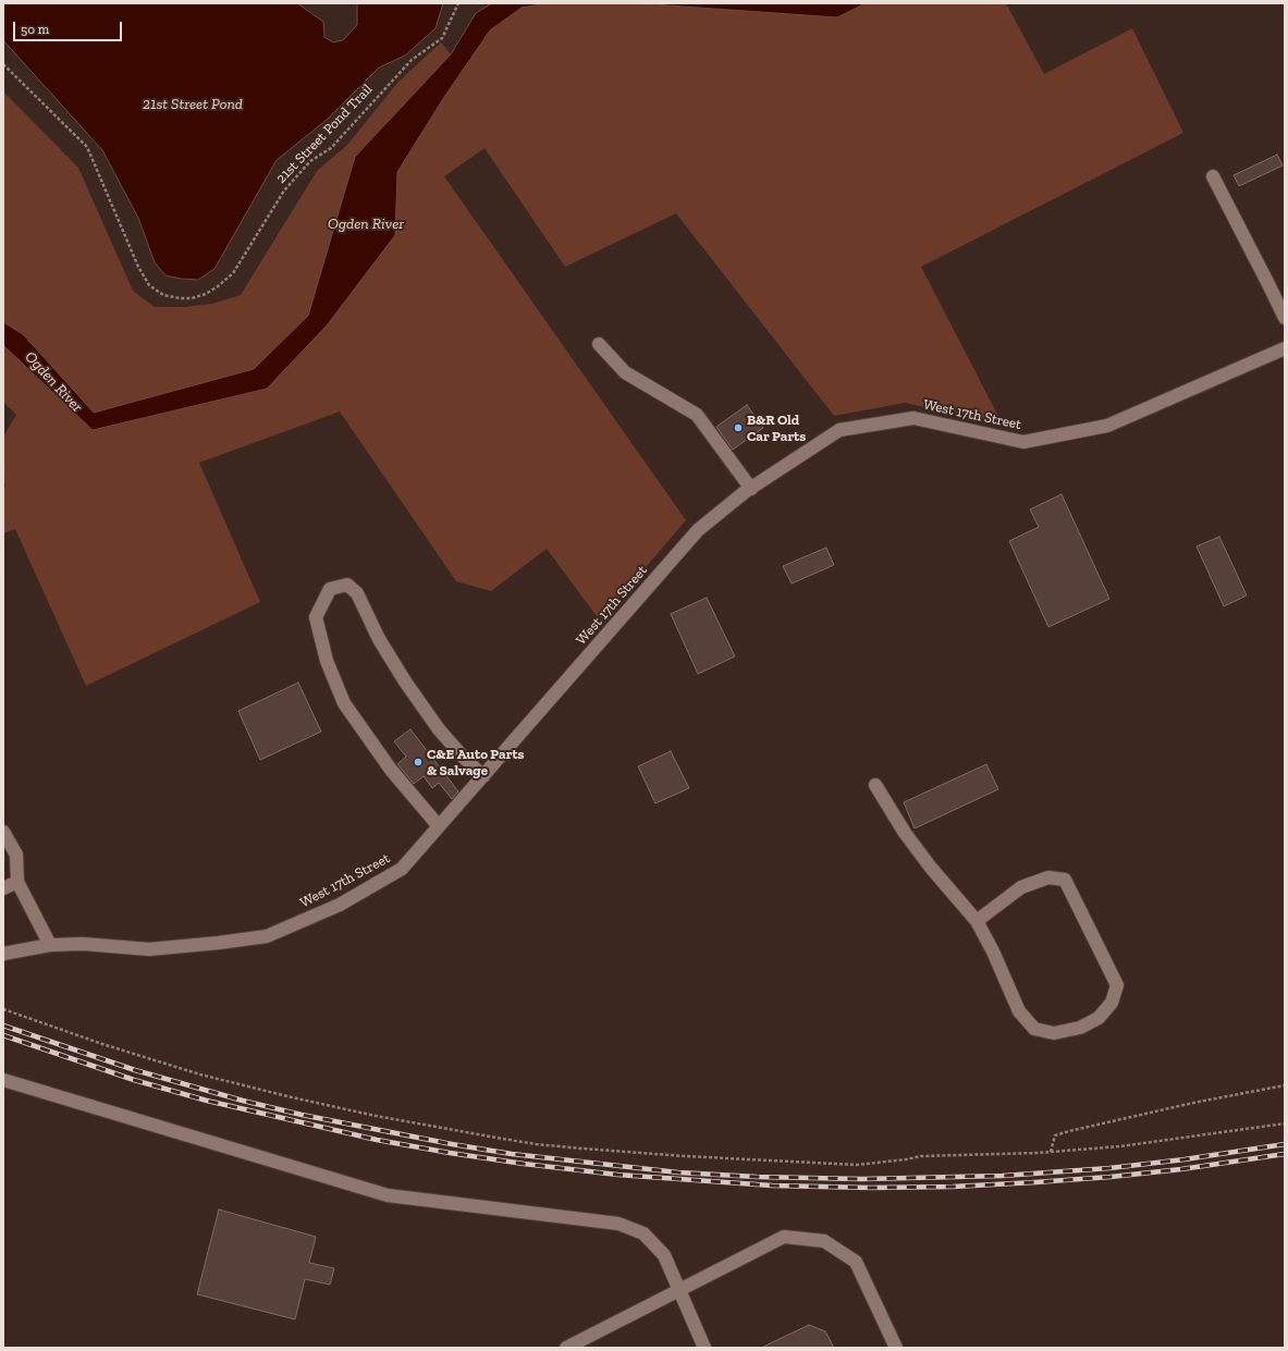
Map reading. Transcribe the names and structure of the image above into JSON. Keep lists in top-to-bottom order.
{
  "streets": {
    "street": ["West 17th Street"],
    "path": ["21st Street Pond Trail"]
  },
  "water": ["21st Street Pond", "Ogden River"],
  "places": ["B&R Old Car Parts", "C&E Auto Parts & Salvage"],
  "scale_bar": "50 m"
}
